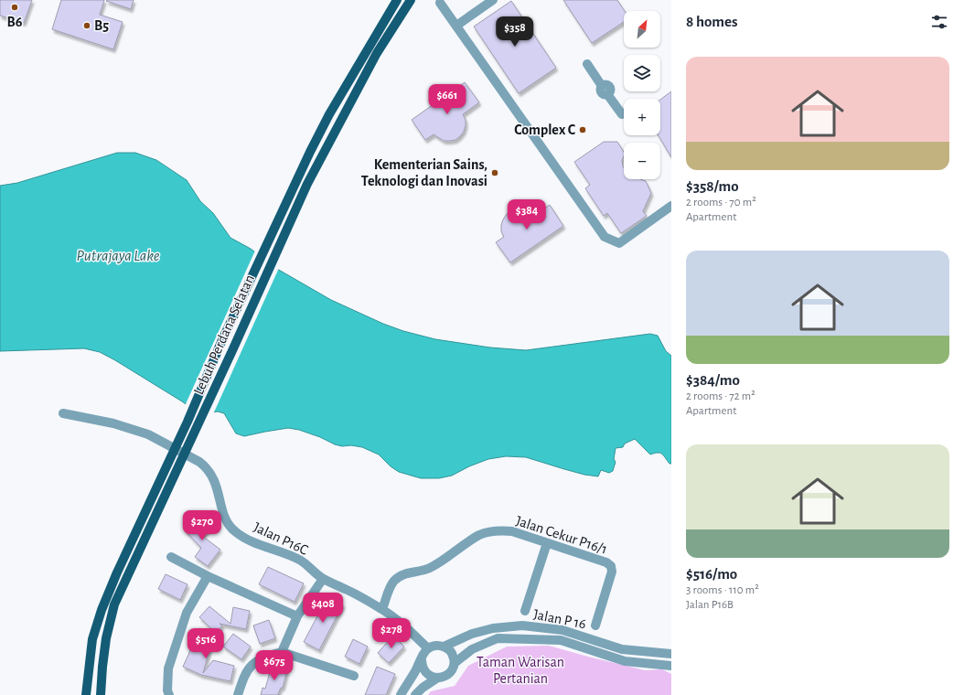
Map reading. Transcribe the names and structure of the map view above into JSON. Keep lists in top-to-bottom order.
{
  "streets": {
    "main road": ["Lebuh Perdana Selatan"],
    "street": ["Jalan Cekur P16/1", "Jalan P16C", "Jalan P 16"]
  },
  "crossings": [
    ["Jalan Cekur P16/1", "Jalan P16C"],
    ["Jalan P16C", "Jalan P 16"]
  ],
  "water": ["Putrajaya Lake"],
  "parks": ["Taman Warisan Pertanian"],
  "places": [
    "B6",
    "B5",
    "Complex C",
    "Kementerian Sains, Teknologi dan Inovasi"
  ],
  "north": "top right",
  "page": {
    "heading": "8 homes",
    "map_buttons": ["+", "−"],
    "price": [
      "$358",
      "$661",
      "$384",
      "$270",
      "$408",
      "$278",
      "$516",
      "$675"
    ],
    "list": [
      {
        "name": "$358/mo",
        "note": "2 rooms · 70 m² · Apartment"
      },
      {
        "name": "$384/mo",
        "note": "2 rooms · 72 m² · Apartment"
      },
      {
        "name": "$516/mo",
        "note": "3 rooms · 110 m² · Jalan P16B"
      }
    ]
  }
}
